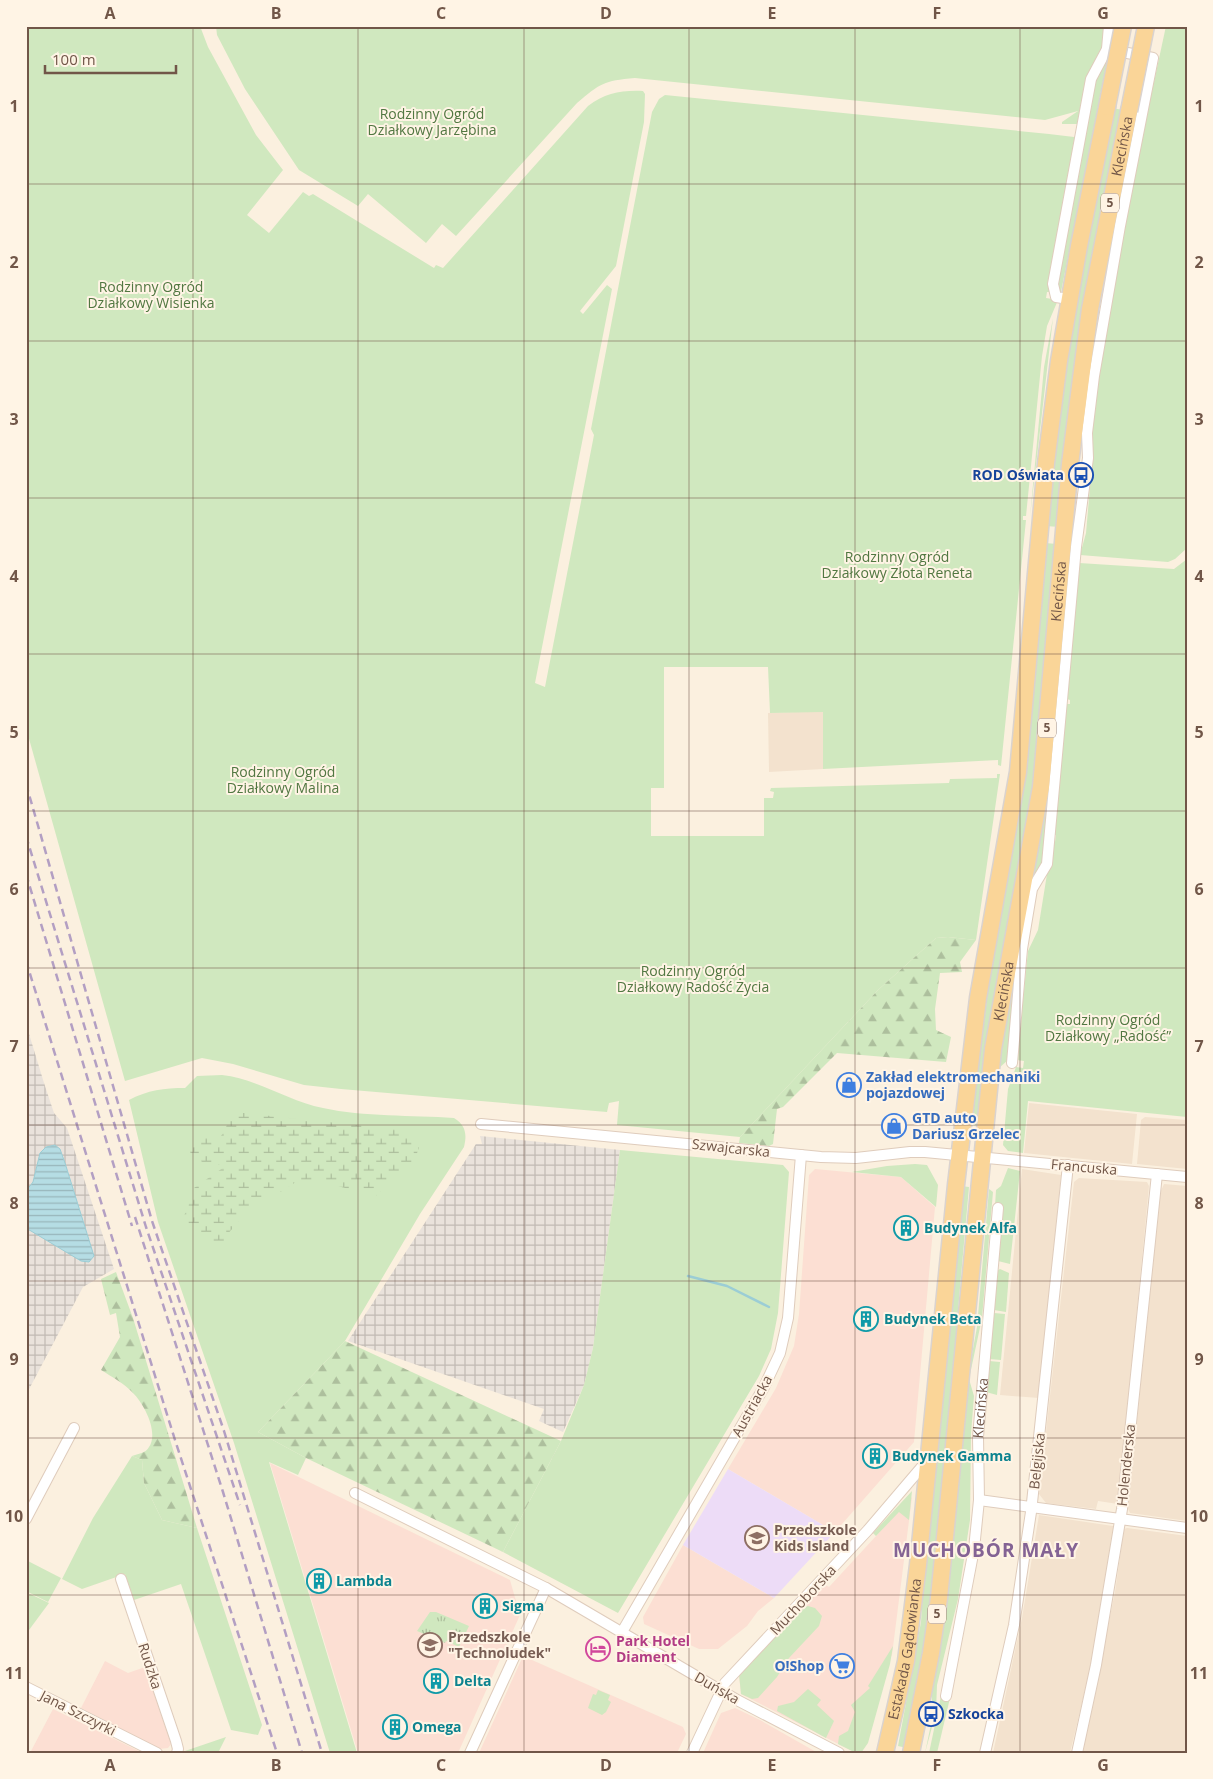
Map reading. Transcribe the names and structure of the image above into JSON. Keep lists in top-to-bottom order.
{
  "streets": {
    "main road": ["Klecińska", "5", "Estakada Gądowianka"],
    "street": [
      "Szwajcarska",
      "Francuska",
      "Austriacka",
      "Belgijska",
      "Holenderska",
      "Muchoborska",
      "Rudzka",
      "Duńska",
      "Jana Szczyrki"
    ]
  },
  "crossings": [
    ["Klecińska", "Szwajcarska"],
    ["Klecińska", "Francuska"],
    ["Klecińska", "Estakada Gądowianka"],
    ["Szwajcarska", "Francuska"],
    ["Szwajcarska", "Austriacka"],
    ["Szwajcarska", "Estakada Gądowianka"],
    ["Francuska", "Belgijska"],
    ["Francuska", "Holenderska"],
    ["Francuska", "Estakada Gądowianka"],
    ["Austriacka", "Duńska"],
    ["Muchoborska", "Estakada Gądowianka"],
    ["Muchoborska", "Duńska"]
  ],
  "districts": ["MUCHOBÓR MAŁY"],
  "parks": [
    "Rodzinny Ogród Działkowy Jarzębina",
    "Rodzinny Ogród Działkowy Wisienka",
    "Rodzinny Ogród Działkowy Złota Reneta",
    "Rodzinny Ogród Działkowy Malina",
    "Rodzinny Ogród Działkowy Radość Życia",
    "Rodzinny Ogród Działkowy „Radość”"
  ],
  "places": {
    "bus stop": ["ROD Oświata", "Szkocka"],
    "shop": ["Zakład elektromechaniki pojazdowej", "GTD auto Dariusz Grzelec"],
    "building": [
      "Budynek Alfa",
      "Budynek Beta",
      "Budynek Gamma",
      "Lambda",
      "Sigma",
      "Delta",
      "Omega"
    ],
    "school or university": ["Przedszkole Kids Island", "Przedszkole \"Technoludek\""],
    "hotel": ["Park Hotel Diament"],
    "supermarket": ["O!Shop"]
  },
  "scale_bar": "100 m",
  "grid": {
    "columns": [
      "A",
      "B",
      "C",
      "D",
      "E",
      "F",
      "G"
    ],
    "rows": [
      "1",
      "2",
      "3",
      "4",
      "5",
      "6",
      "7",
      "8",
      "9",
      "10",
      "11"
    ]
  }
}
